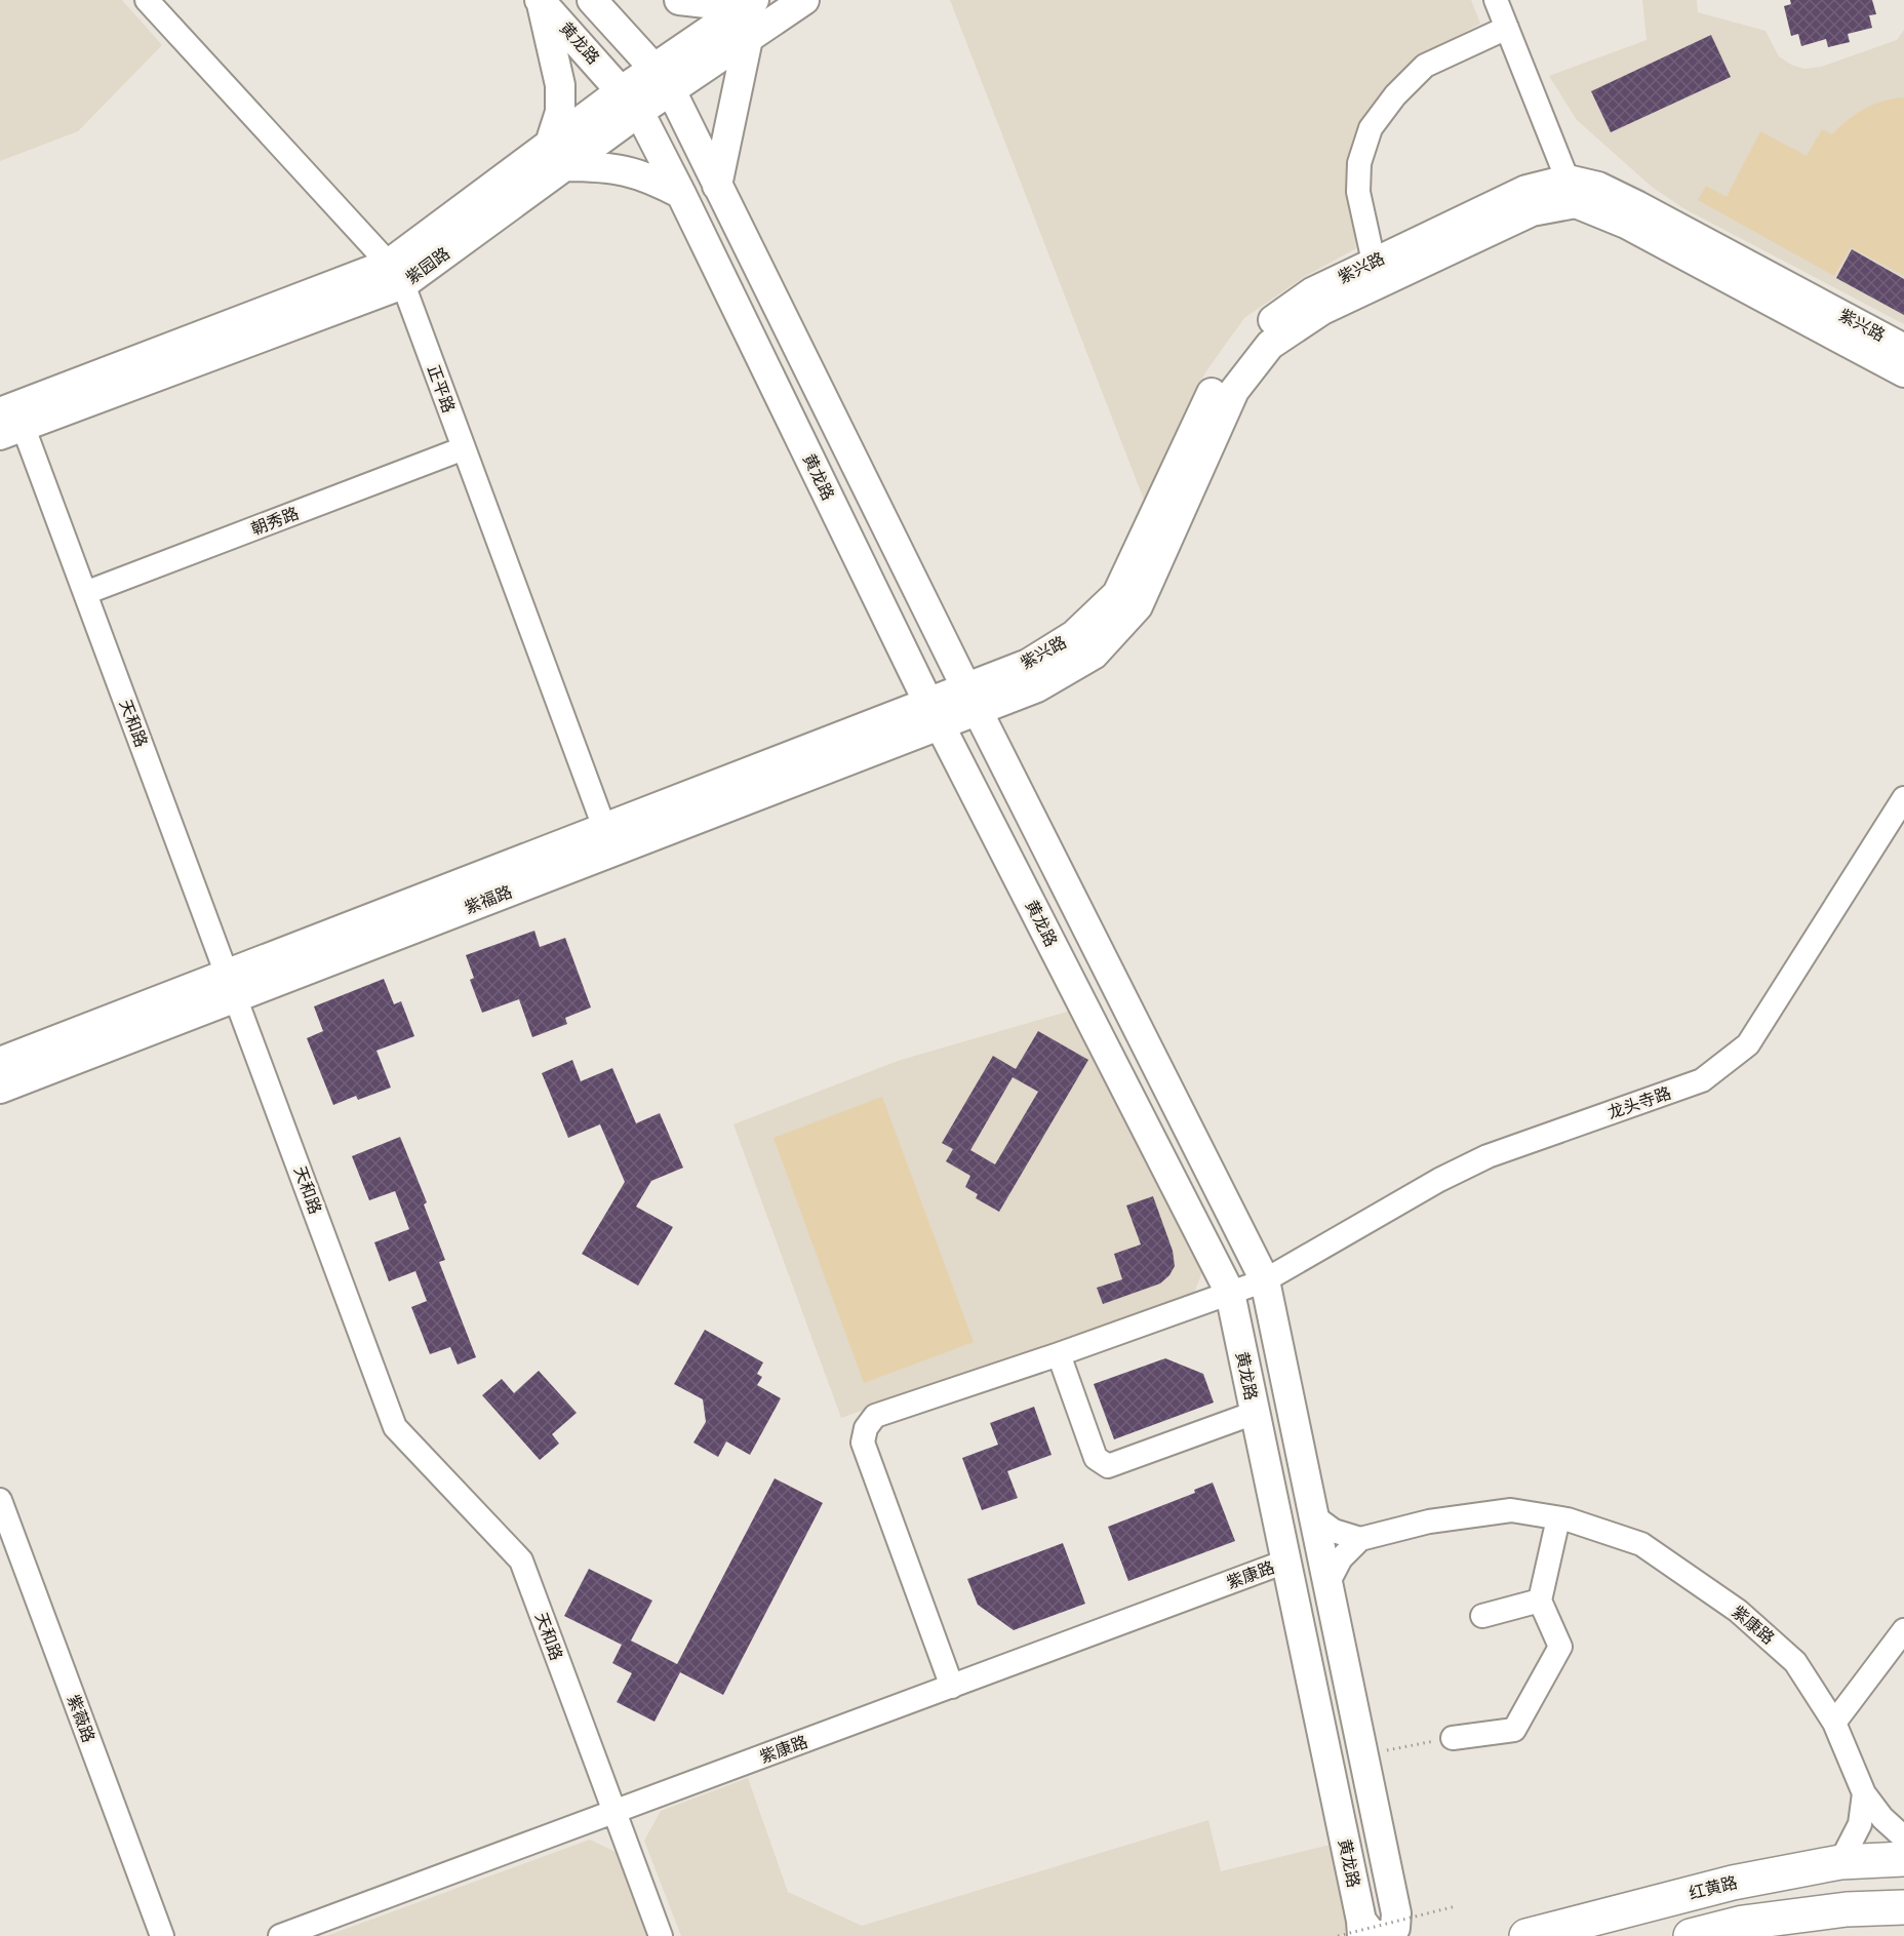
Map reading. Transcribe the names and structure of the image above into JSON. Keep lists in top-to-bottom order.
{
  "streets": {
    "highway": ["红黄路"],
    "main road": [
      "黄龙路",
      "紫园路",
      "紫兴路",
      "紫福路"
    ],
    "street": [
      "正平路",
      "朝秀路",
      "天和路",
      "龙头寺路",
      "紫康路",
      "紫薇路"
    ]
  },
  "crossings": [
    ["黄龙路", "紫园路"],
    ["黄龙路", "紫福路"],
    ["黄龙路", "龙头寺路"],
    ["黄龙路", "紫康路"],
    ["紫园路", "正平路"],
    ["紫园路", "天和路"],
    ["紫兴路", "紫福路"],
    ["正平路", "朝秀路"],
    ["正平路", "紫福路"],
    ["朝秀路", "天和路"],
    ["天和路", "紫福路"],
    ["天和路", "紫康路"],
    ["龙头寺路", "紫康路"]
  ]
}
